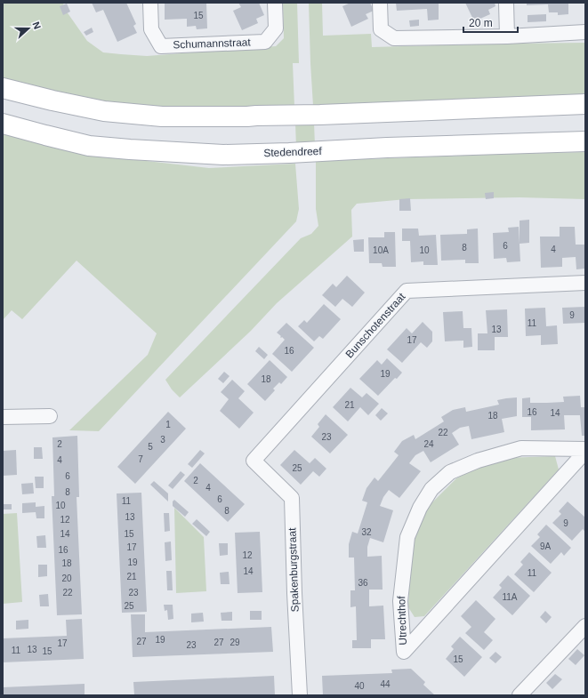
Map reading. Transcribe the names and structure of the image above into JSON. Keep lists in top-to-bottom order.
{
  "streets": {
    "main road": ["Stedendreef"],
    "street": [
      "Schumannstraat",
      "Bunschotenstraat",
      "Spakenburgstraat",
      "Utrechthof"
    ]
  },
  "crossings": [
    ["Bunschotenstraat", "Spakenburgstraat"]
  ],
  "house_numbers": [
    "15",
    "6",
    "8",
    "4",
    "10A",
    "10",
    "9",
    "11",
    "13",
    "17",
    "16",
    "19",
    "18",
    "21",
    "16",
    "14",
    "18",
    "1",
    "22",
    "23",
    "3",
    "2",
    "24",
    "5",
    "7",
    "4",
    "25",
    "6",
    "2",
    "4",
    "8",
    "6",
    "11",
    "10",
    "8",
    "13",
    "12",
    "9",
    "32",
    "14",
    "15",
    "9A",
    "17",
    "16",
    "12",
    "19",
    "18",
    "14",
    "11",
    "21",
    "20",
    "36",
    "22",
    "23",
    "11A",
    "25",
    "19",
    "27",
    "27",
    "29",
    "17",
    "23",
    "13",
    "11",
    "15",
    "15",
    "44",
    "40"
  ],
  "scale_bar": "20 m",
  "north": "right"
}
